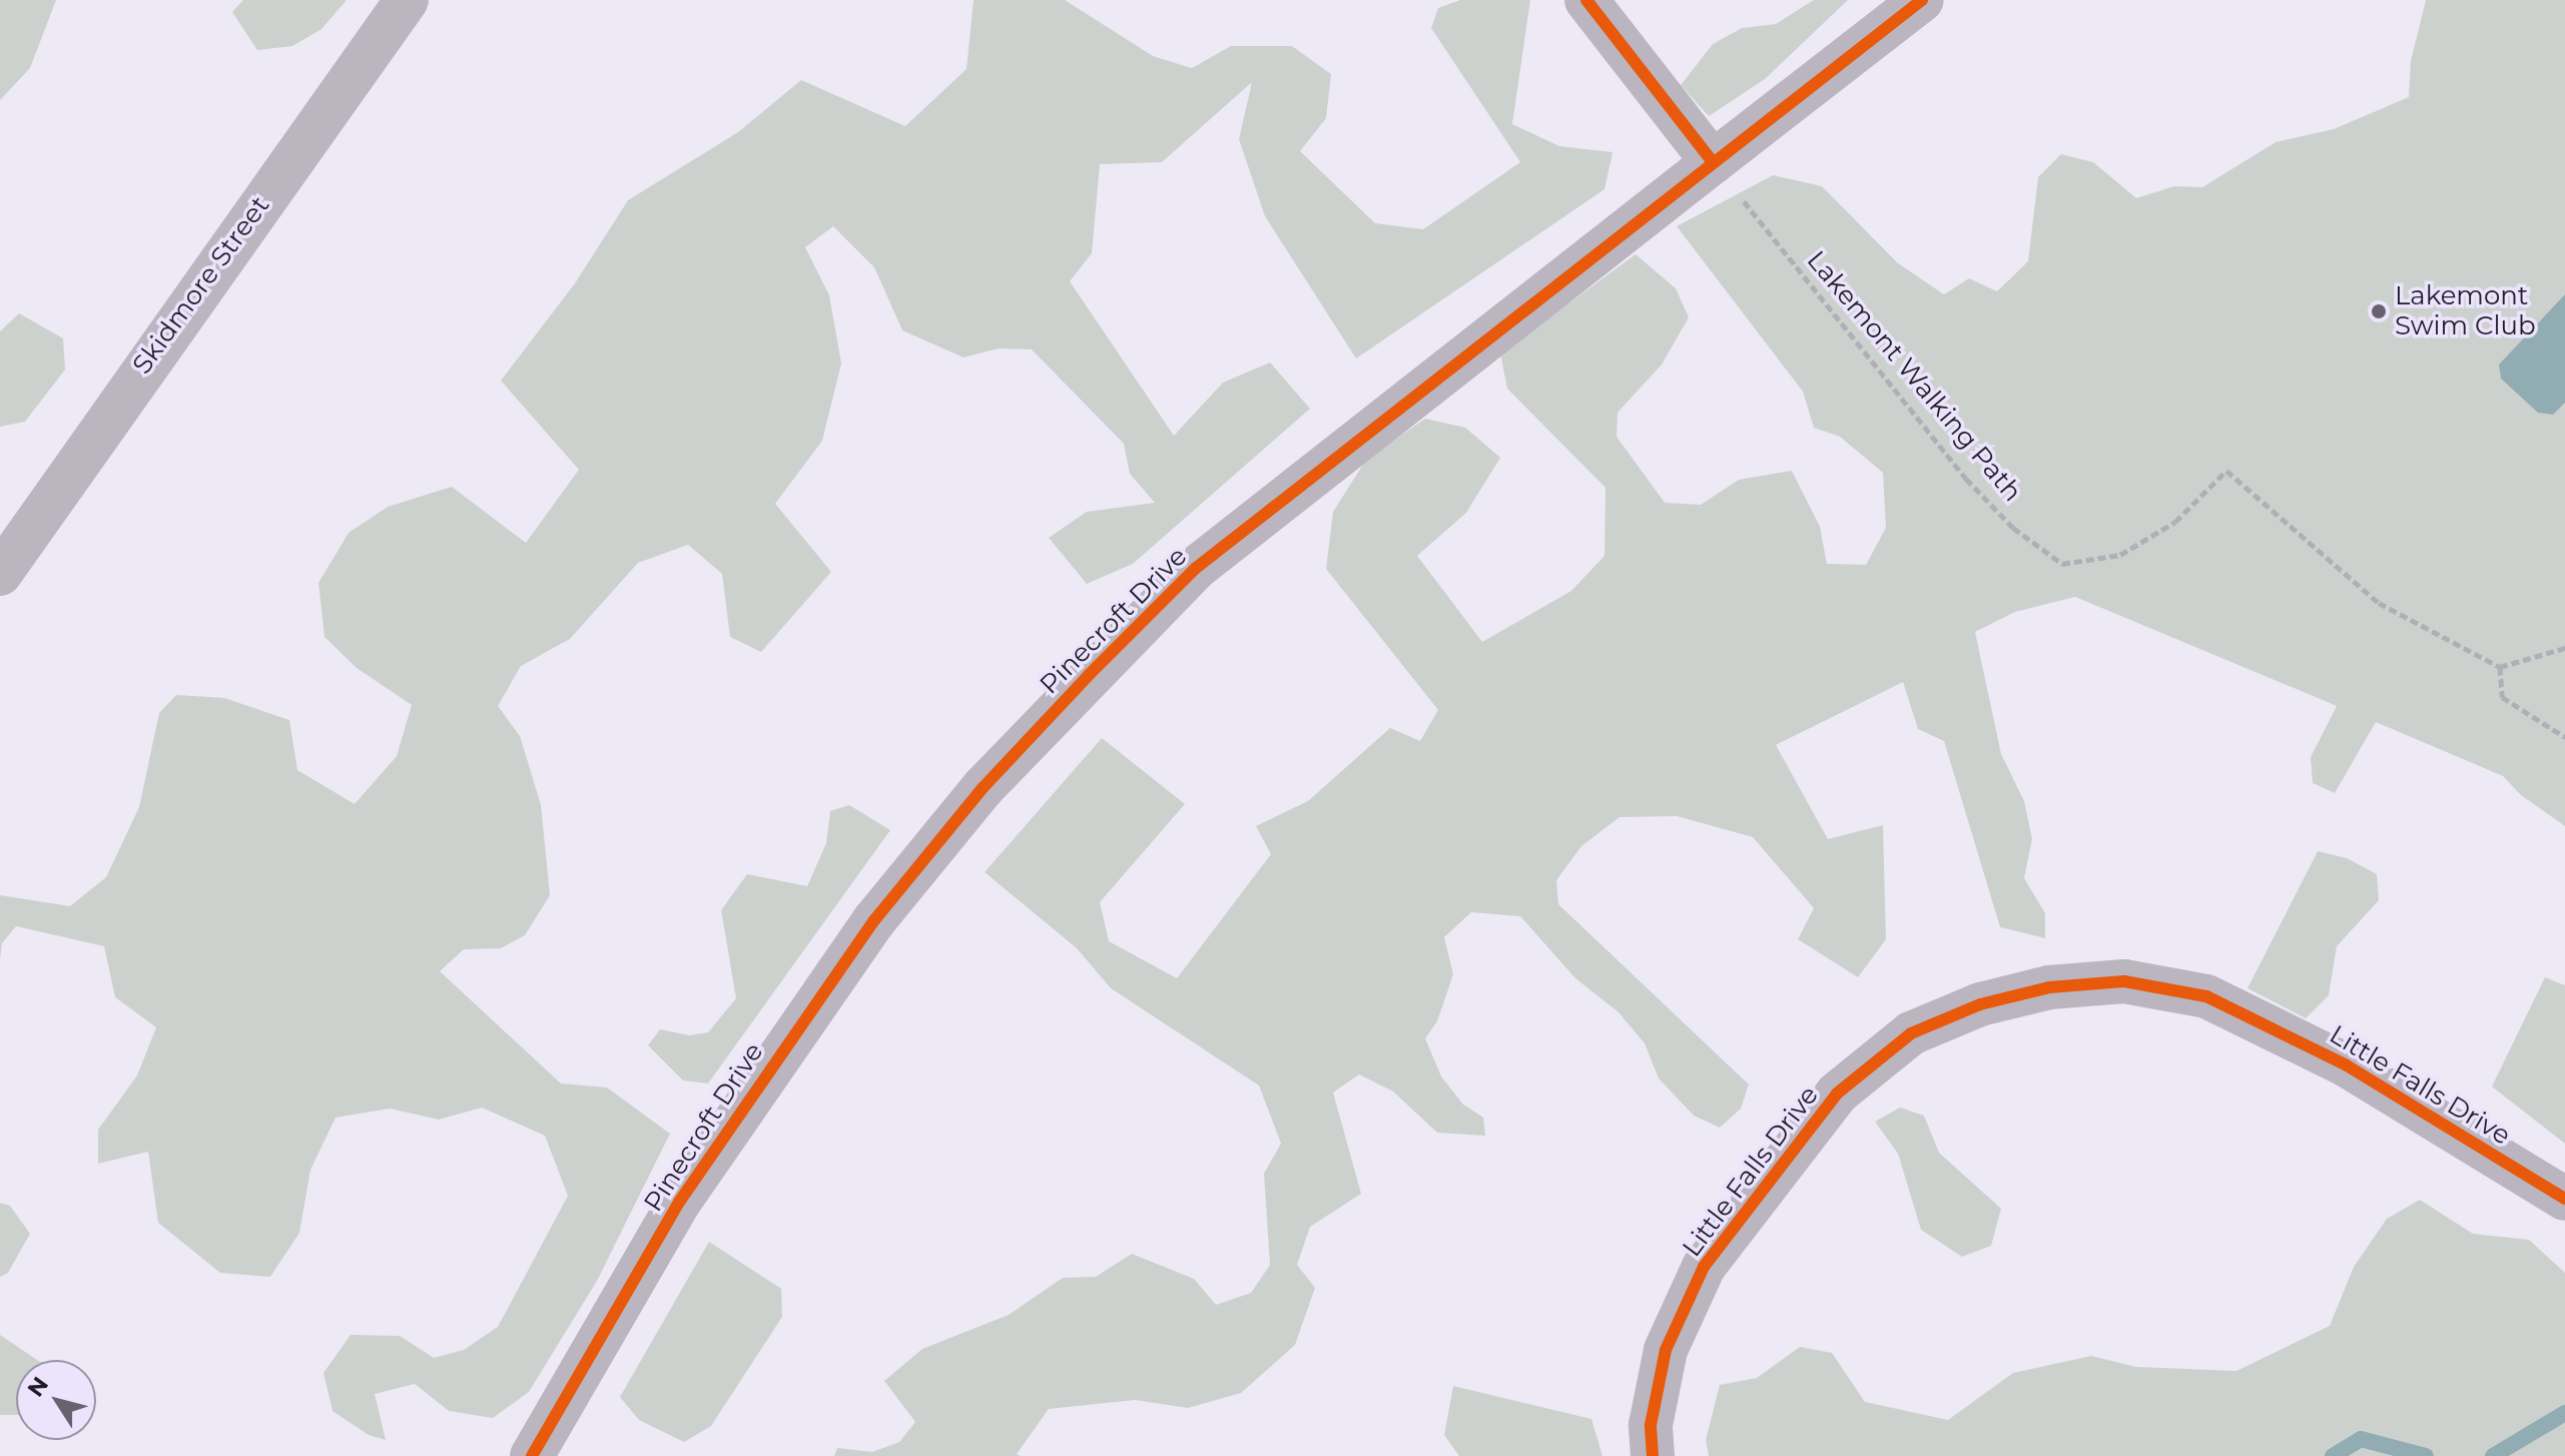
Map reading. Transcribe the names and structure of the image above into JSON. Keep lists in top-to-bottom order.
{
  "streets": {
    "street": ["Skidmore Street", "Pinecroft Drive", "Little Falls Drive"],
    "path": ["Lakemont Walking Path"]
  },
  "crossings": [
    ["Lakemont Walking Path", "Pinecroft Drive"]
  ],
  "places": ["Lakemont Swim Club"],
  "north": "top left"
}
